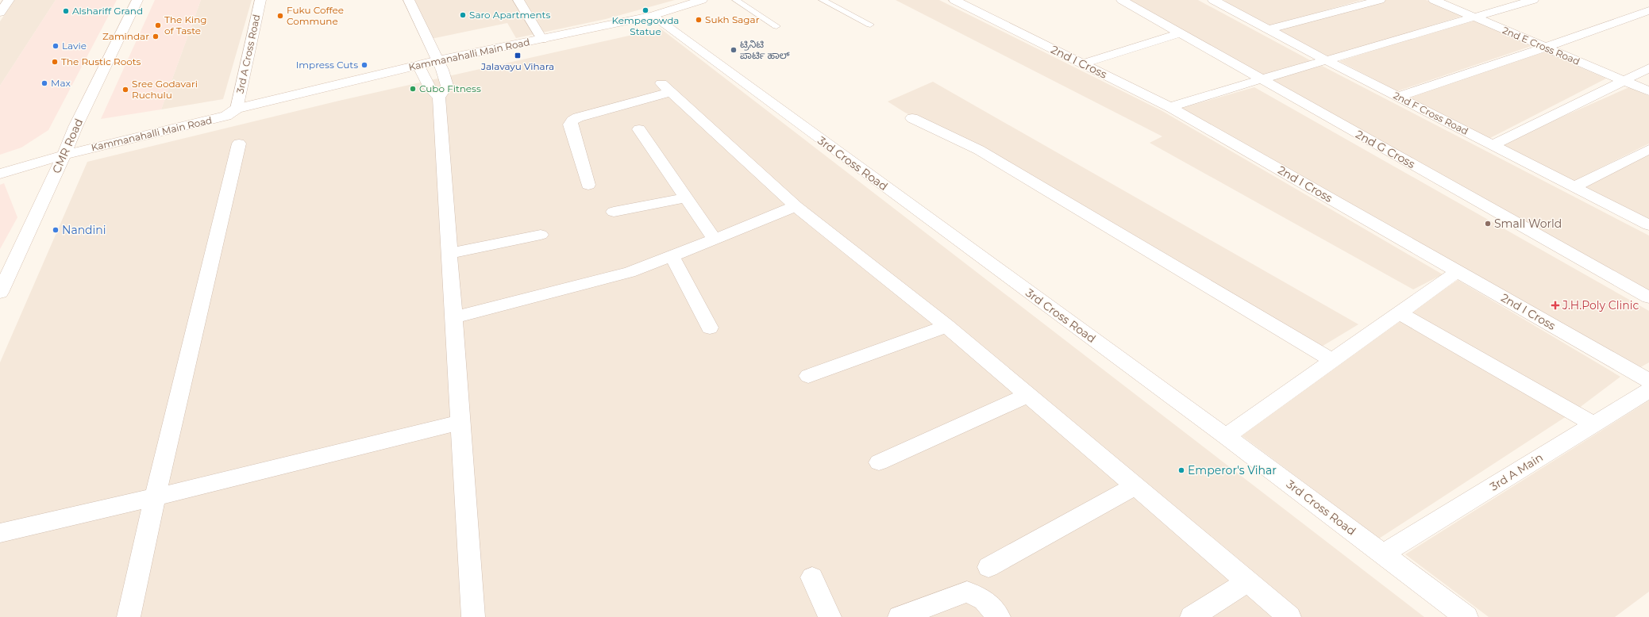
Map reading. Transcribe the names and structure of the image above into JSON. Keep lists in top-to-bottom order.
{
  "streets": {
    "street": [
      "2nd E Cross Road",
      "3rd A Cross Road",
      "Kammanahalli Main Road",
      "2nd I Cross",
      "2nd F Cross Road",
      "CMR Road",
      "2nd G Cross",
      "3rd Cross Road",
      "3rd A Main"
    ]
  },
  "crossings": [
    ["3rd A Cross Road", "Kammanahalli Main Road"],
    ["Kammanahalli Main Road", "CMR Road"],
    ["Kammanahalli Main Road", "3rd Cross Road"],
    ["3rd Cross Road", "3rd A Main"]
  ],
  "places": {
    "other": [
      "Kempegowda Statue",
      "Alshariff Grand",
      "Saro Apartments",
      "Fuku Coffee Commune",
      "Sukh Sagar",
      "The King of Taste",
      "Zamindar",
      "Lavie",
      "ಟ್ರಿನಿಟಿ ಪಾರ್ಟಿ ಹಾಲ್",
      "The Rustic Roots",
      "Impress Cuts",
      "Max",
      "Cubo Fitness",
      "Sree Godavari Ruchulu",
      "Small World",
      "Nandini",
      "Emperor's Vihar"
    ],
    "transit": ["Jalavayu Vihara"],
    "health": ["J.H.Poly Clinic"]
  }
}
